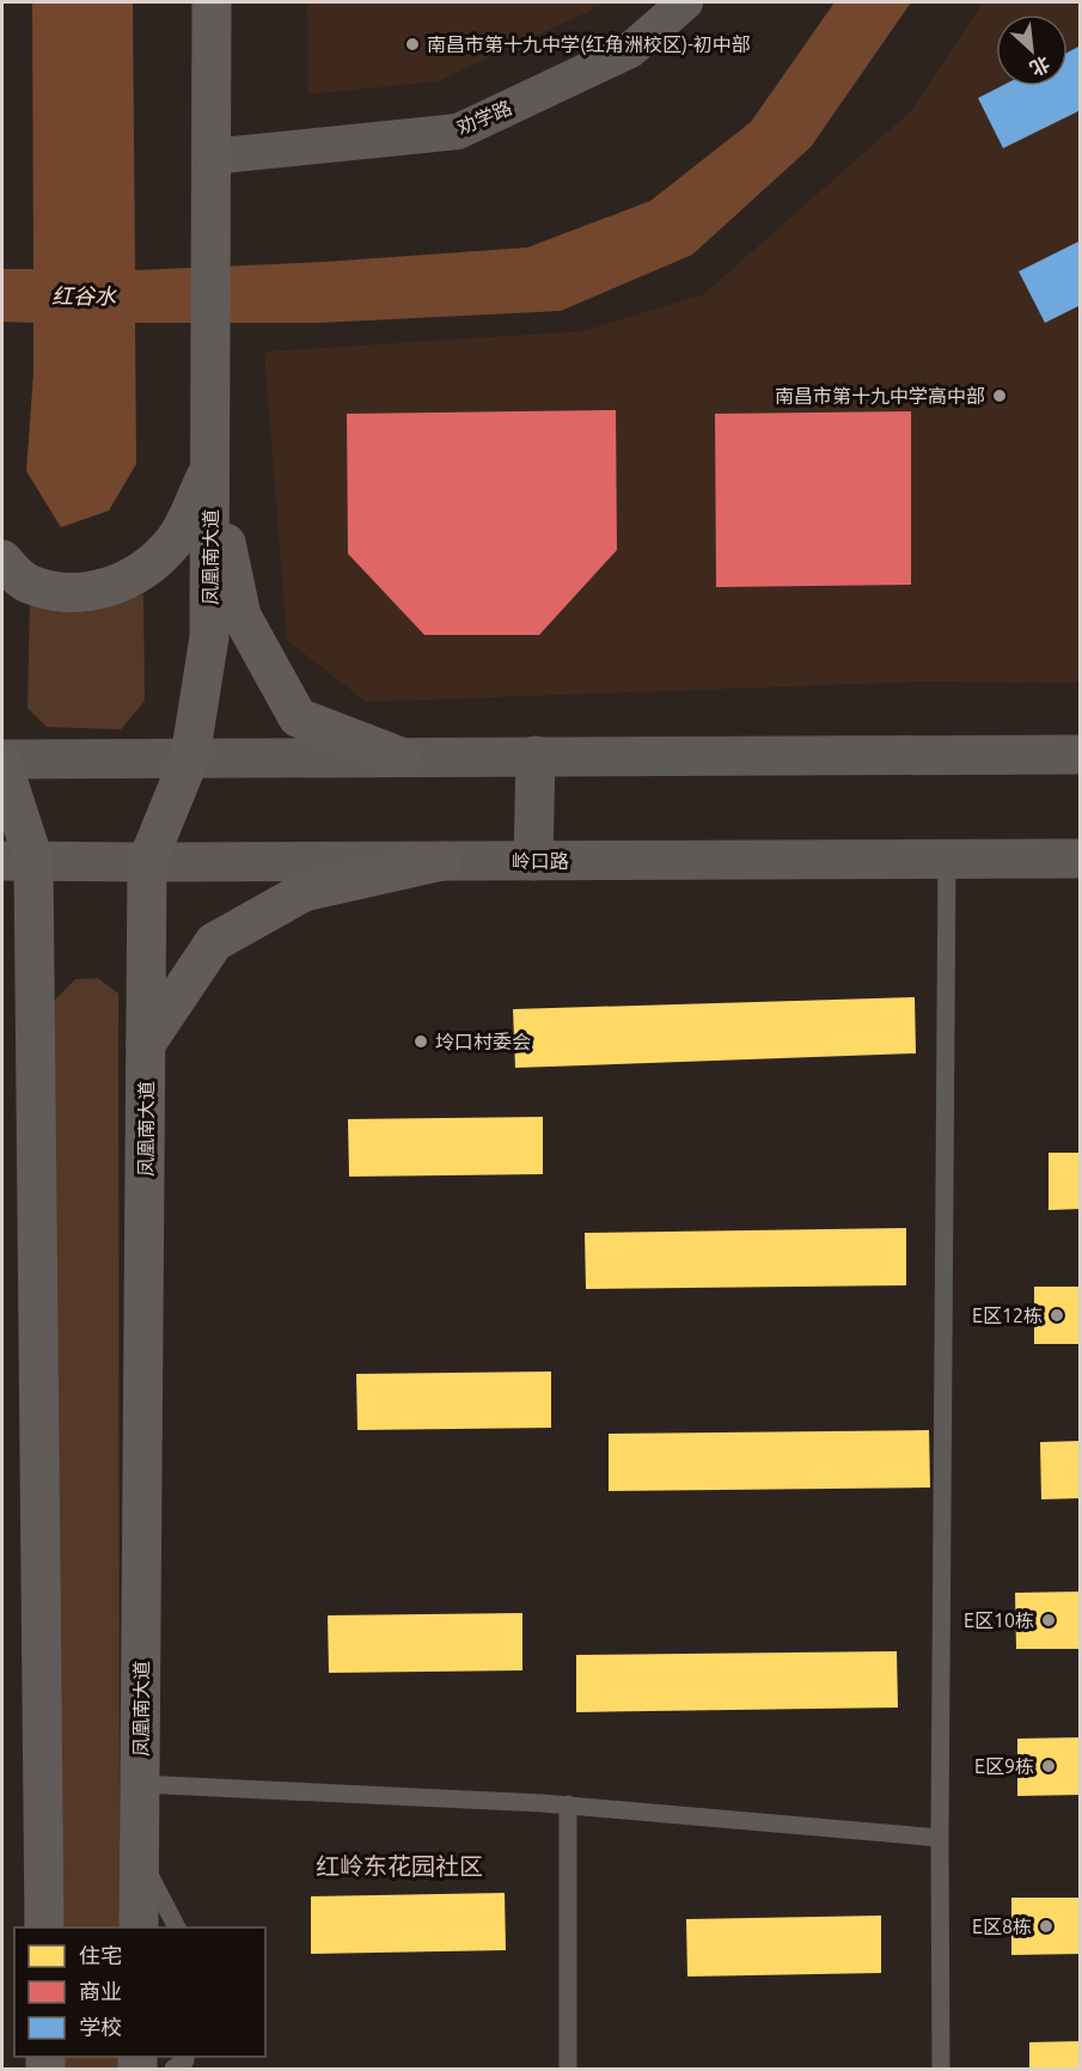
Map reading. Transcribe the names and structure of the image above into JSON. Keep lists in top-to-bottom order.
{
  "streets": {
    "main road": ["凤凰南大道"],
    "street": ["劝学路", "岭口路"]
  },
  "crossings": [
    ["劝学路", "凤凰南大道"],
    ["凤凰南大道", "岭口路"]
  ],
  "districts": ["红岭东花园社区"],
  "water": ["红谷水"],
  "places": [
    "南昌市第十九中学(红角洲校区)-初中部",
    "南昌市第十九中学高中部",
    "坽口村委会",
    "E区12栋",
    "E区10栋",
    "E区9栋",
    "E区8栋"
  ],
  "legend": ["住宅", "商业", "学校"],
  "north": "bottom right"
}
